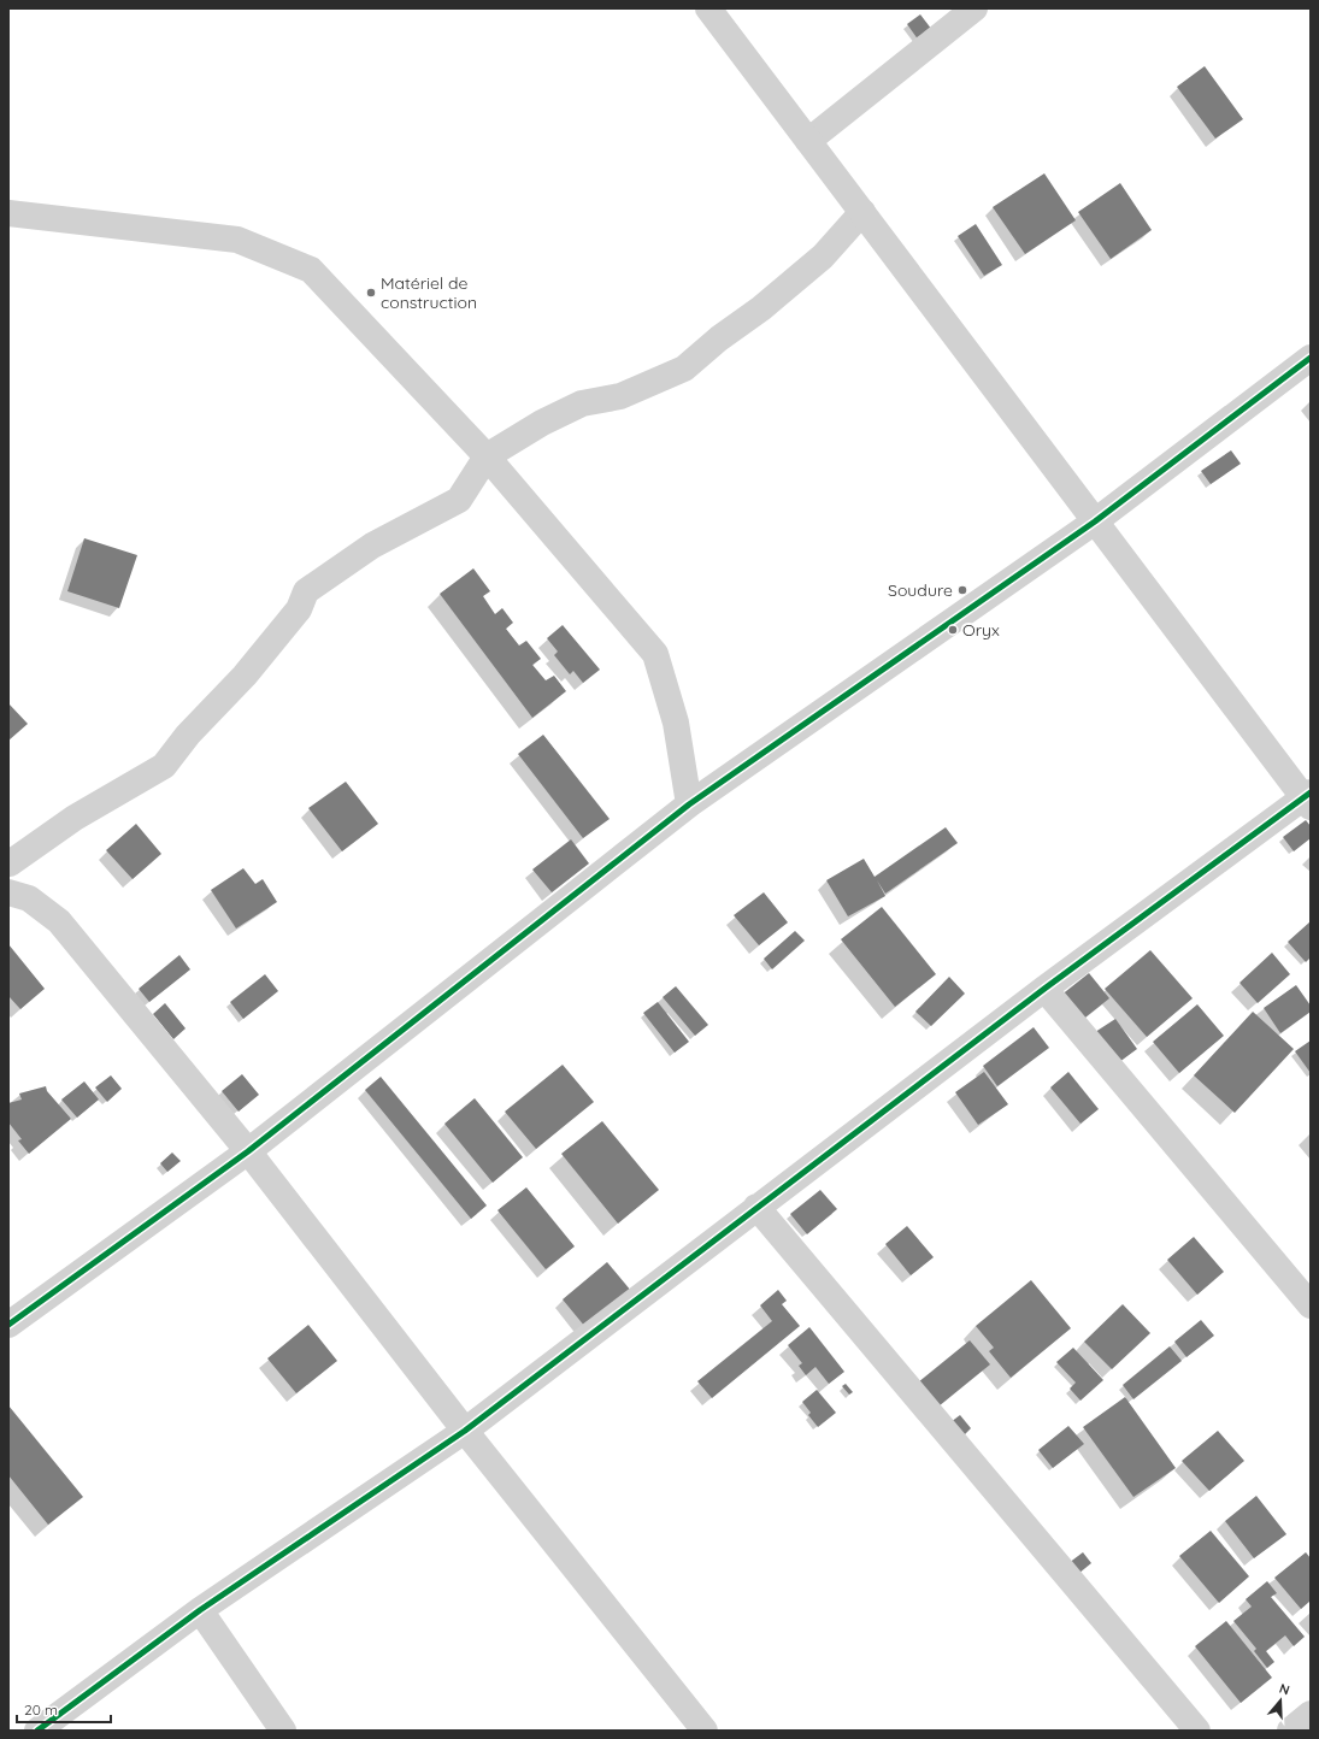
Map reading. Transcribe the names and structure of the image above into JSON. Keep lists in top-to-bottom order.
{
  "places": ["Matériel de construction", "Soudure", "Oryx"],
  "scale_bar": "20 m",
  "north": "top"
}
